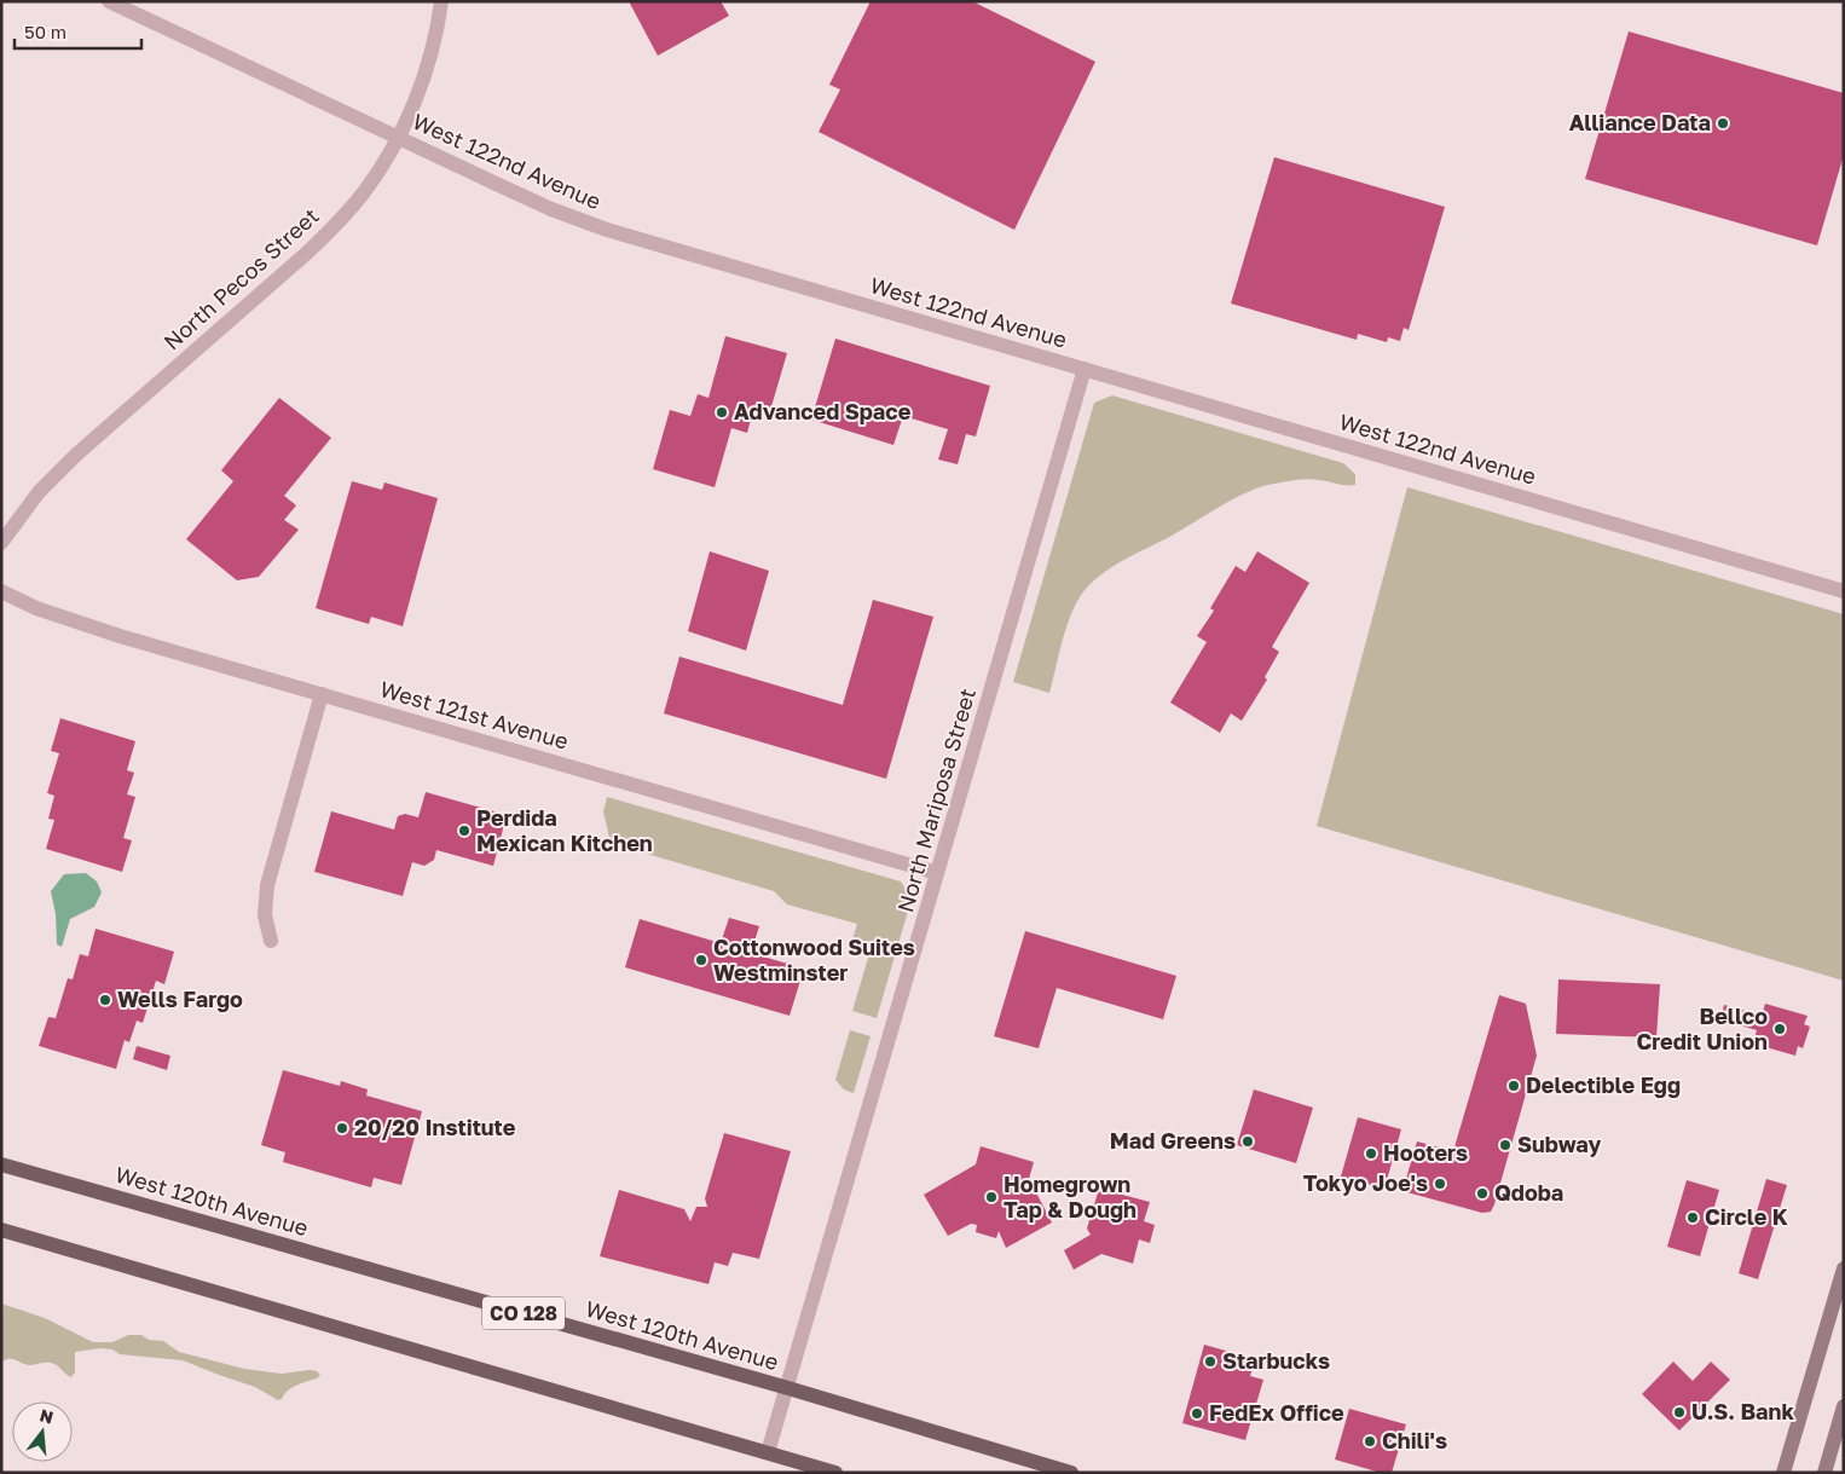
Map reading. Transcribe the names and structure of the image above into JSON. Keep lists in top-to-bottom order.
{
  "streets": {
    "main road": ["West 120th Avenue", "CO 128"],
    "street": [
      "West 122nd Avenue",
      "North Pecos Street",
      "West 121st Avenue",
      "North Mariposa Street"
    ]
  },
  "crossings": [
    ["West 122nd Avenue", "North Pecos Street"],
    ["West 122nd Avenue", "North Mariposa Street"],
    ["West 121st Avenue", "North Mariposa Street"],
    ["North Mariposa Street", "West 120th Avenue"]
  ],
  "places": [
    "Alliance Data",
    "Advanced Space",
    "Perdida Mexican Kitchen",
    "Cottonwood Suites Westminster",
    "Wells Fargo",
    "Bellco Credit Union",
    "Delectible Egg",
    "20/20 Institute",
    "Mad Greens",
    "Subway",
    "Hooters",
    "Tokyo Joe's",
    "Qdoba",
    "Homegrown Tap & Dough",
    "Circle K",
    "Starbucks",
    "U.S. Bank",
    "FedEx Office",
    "Chili's"
  ],
  "scale_bar": "50 m",
  "north": "top"
}
